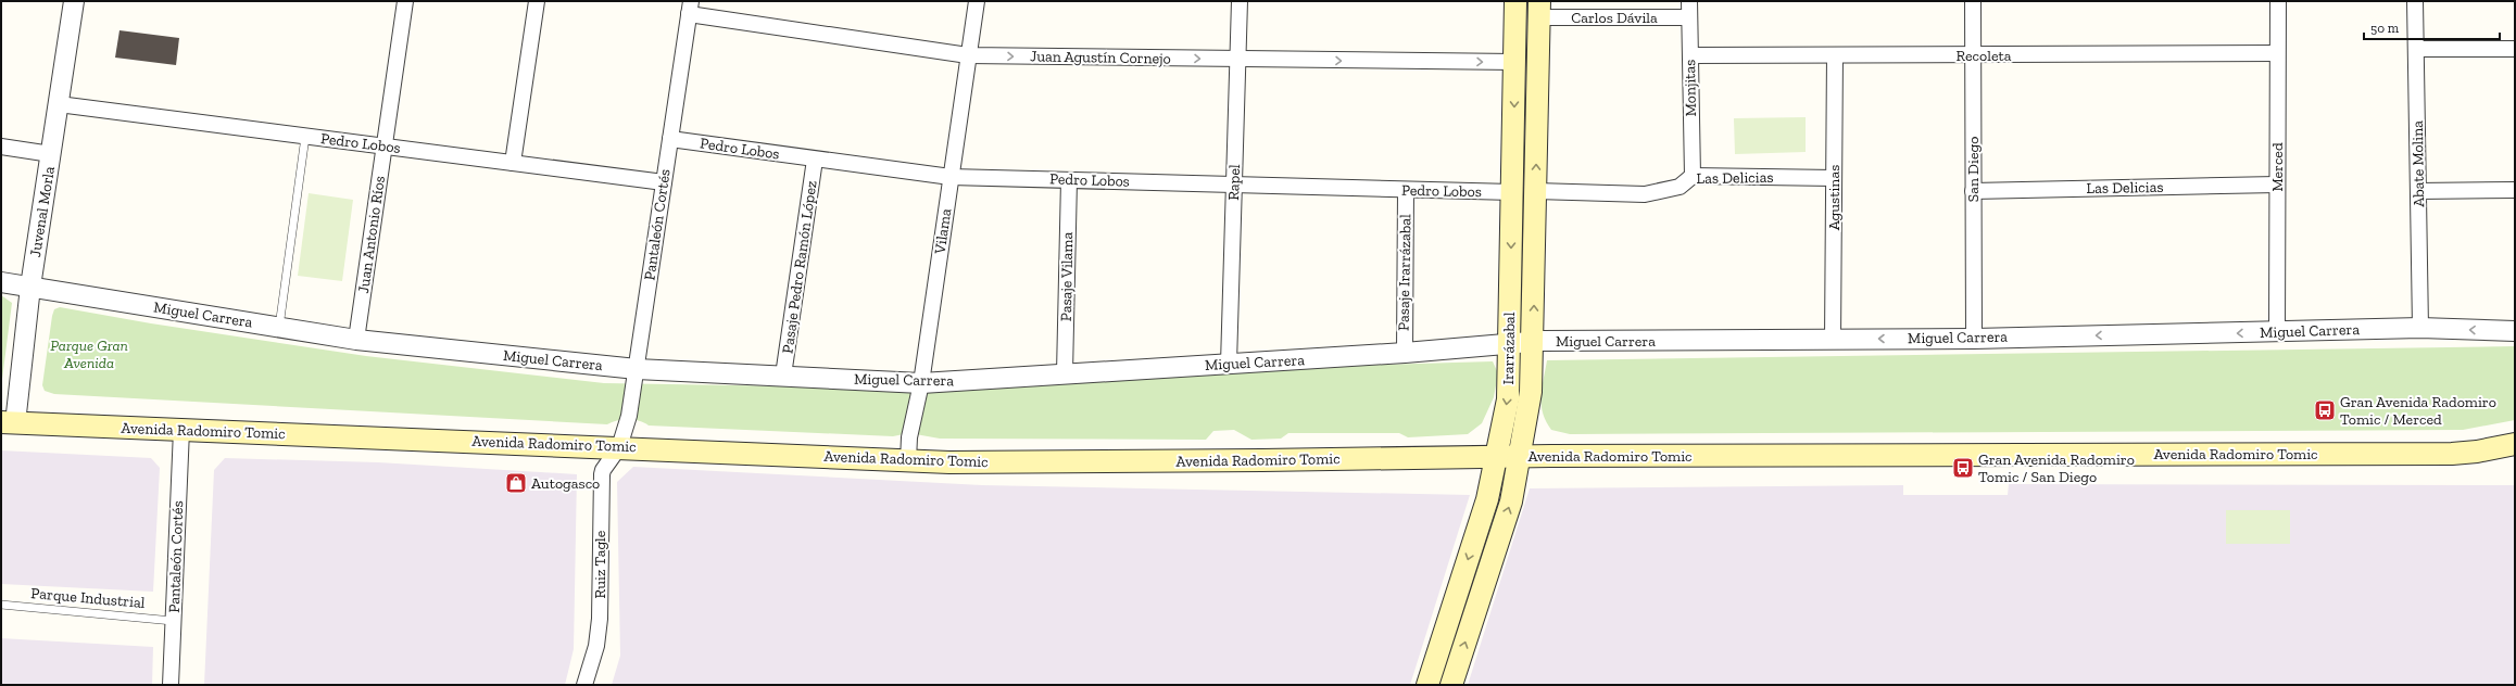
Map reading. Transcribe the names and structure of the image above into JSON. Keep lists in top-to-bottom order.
{
  "streets": {
    "main road": ["Irarrázabal", "Avenida Radomiro Tomic"],
    "street": [
      "Carlos Dávila",
      "Recoleta",
      "Juan Agustín Cornejo",
      "Monjitas",
      "Pedro Lobos",
      "Abate Molina",
      "Merced",
      "San Diego",
      "Las Delicias",
      "Rapel",
      "Agustinas",
      "Juvenal Morla",
      "Pantaleón Cortés",
      "Vilama",
      "Juan Antonio Ríos",
      "Pasaje Pedro Ramón López",
      "Pasaje Irarrázabal",
      "Pasaje Vilama",
      "Miguel Carrera",
      "Ruiz Tagle"
    ],
    "lane": ["Parque Industrial"]
  },
  "crossings": [
    ["Carlos Dávila", "Monjitas"],
    ["Carlos Dávila", "Irarrázabal"],
    ["Recoleta", "Monjitas"],
    ["Recoleta", "Merced"],
    ["Recoleta", "San Diego"],
    ["Recoleta", "Agustinas"],
    ["Juan Agustín Cornejo", "Rapel"],
    ["Juan Agustín Cornejo", "Pantaleón Cortés"],
    ["Juan Agustín Cornejo", "Vilama"],
    ["Juan Agustín Cornejo", "Irarrázabal"],
    ["Monjitas", "Las Delicias"],
    ["Pedro Lobos", "Rapel"],
    ["Pedro Lobos", "Juvenal Morla"],
    ["Pedro Lobos", "Pantaleón Cortés"],
    ["Pedro Lobos", "Vilama"],
    ["Pedro Lobos", "Juan Antonio Ríos"],
    ["Pedro Lobos", "Pasaje Pedro Ramón López"],
    ["Pedro Lobos", "Pasaje Irarrázabal"],
    ["Pedro Lobos", "Pasaje Vilama"],
    ["Pedro Lobos", "Irarrázabal"],
    ["Abate Molina", "Miguel Carrera"],
    ["Merced", "Las Delicias"],
    ["Merced", "Miguel Carrera"],
    ["San Diego", "Las Delicias"],
    ["San Diego", "Miguel Carrera"],
    ["Las Delicias", "Agustinas"],
    ["Las Delicias", "Irarrázabal"],
    ["Rapel", "Miguel Carrera"],
    ["Agustinas", "Miguel Carrera"],
    ["Juvenal Morla", "Miguel Carrera"],
    ["Juvenal Morla", "Avenida Radomiro Tomic"],
    ["Pantaleón Cortés", "Miguel Carrera"],
    ["Pantaleón Cortés", "Avenida Radomiro Tomic"],
    ["Pantaleón Cortés", "Ruiz Tagle"],
    ["Pantaleón Cortés", "Parque Industrial"],
    ["Vilama", "Miguel Carrera"],
    ["Vilama", "Avenida Radomiro Tomic"],
    ["Juan Antonio Ríos", "Miguel Carrera"],
    ["Pasaje Pedro Ramón López", "Miguel Carrera"],
    ["Pasaje Irarrázabal", "Miguel Carrera"],
    ["Pasaje Vilama", "Miguel Carrera"],
    ["Miguel Carrera", "Irarrázabal"],
    ["Irarrázabal", "Avenida Radomiro Tomic"],
    ["Avenida Radomiro Tomic", "Ruiz Tagle"]
  ],
  "one_way": ["Juan Agustín Cornejo"],
  "parks": ["Parque Gran Avenida"],
  "places": {
    "bus stop": ["Gran Avenida Radomiro Tomic / Merced", "Gran Avenida Radomiro Tomic / San Diego"],
    "shop": ["Autogasco"]
  },
  "scale_bar": "50 m"
}
